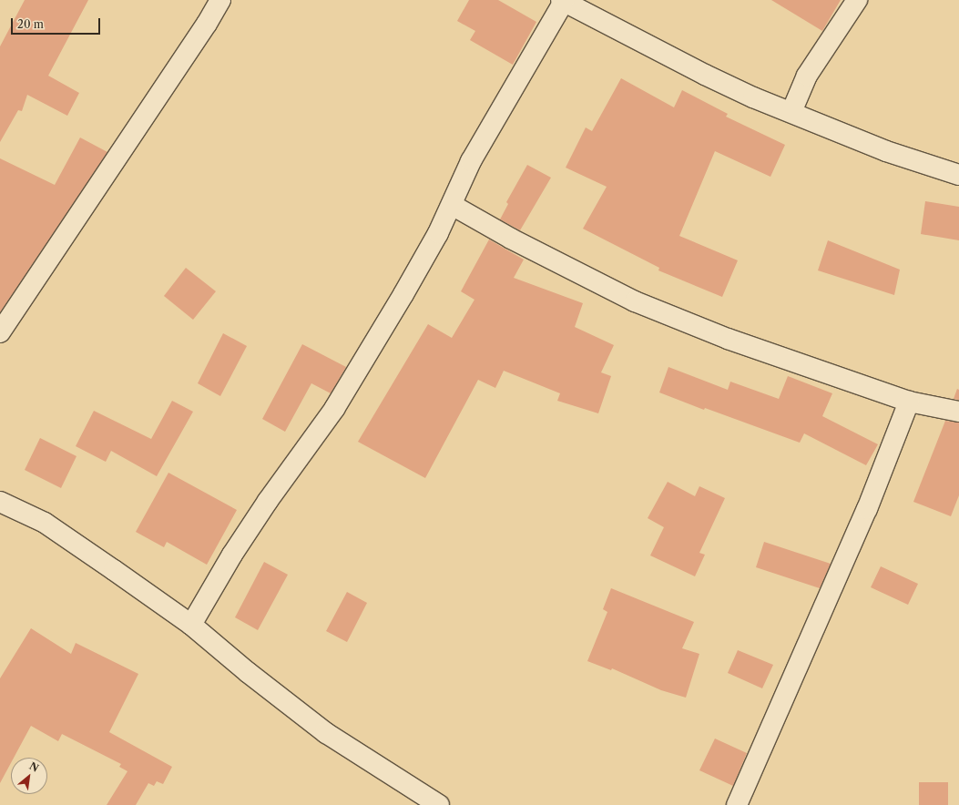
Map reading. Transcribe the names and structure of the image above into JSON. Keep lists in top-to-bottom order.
{
  "scale_bar": "20 m",
  "north": "top right"
}
